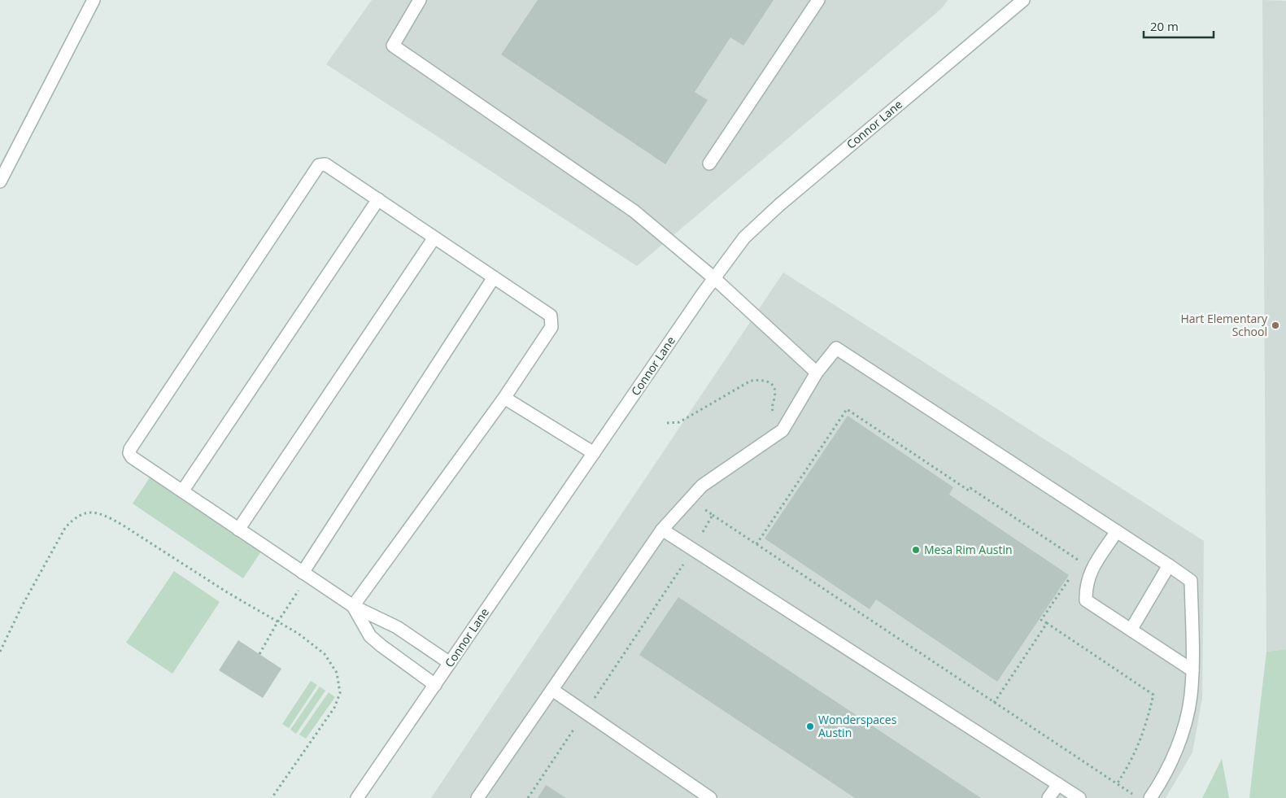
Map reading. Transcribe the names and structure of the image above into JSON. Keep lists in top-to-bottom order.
{
  "streets": {
    "street": ["Connor Lane"]
  },
  "places": ["Hart Elementary School", "Mesa Rim Austin", "Wonderspaces Austin"],
  "scale_bar": "20 m"
}
